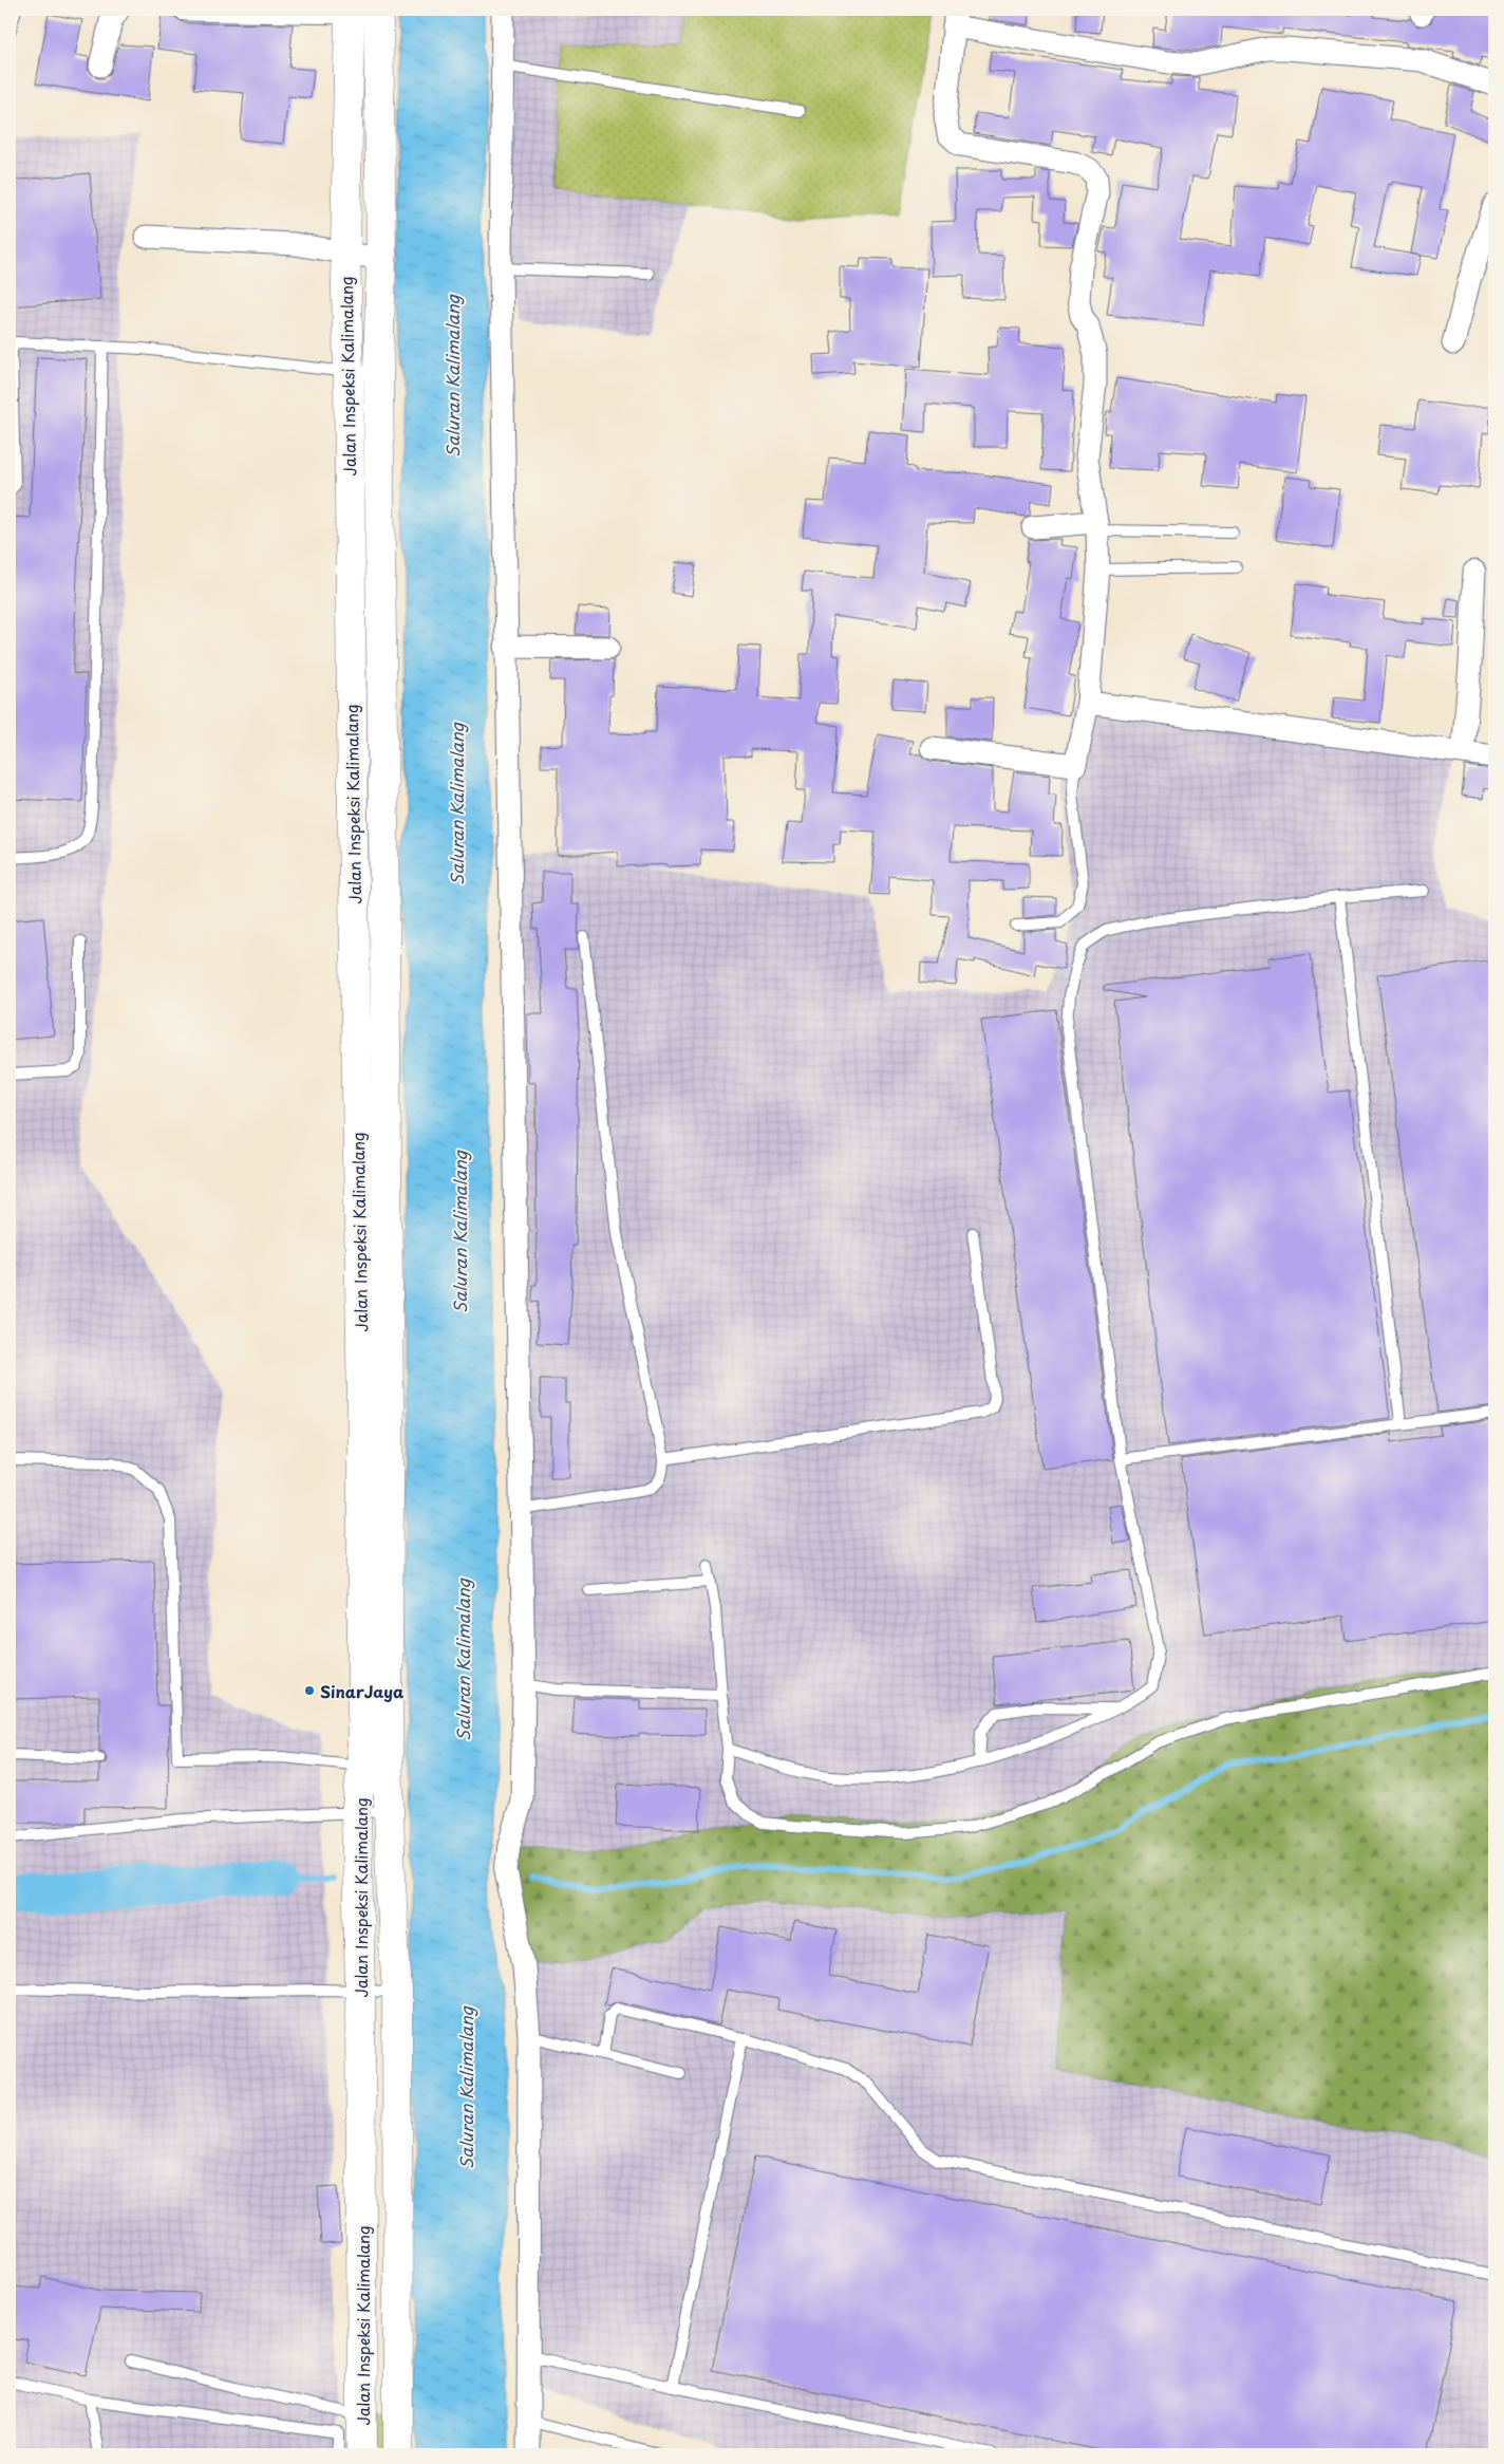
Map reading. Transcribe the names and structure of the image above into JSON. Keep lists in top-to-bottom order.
{
  "streets": {
    "main road": ["Jalan Inspeksi Kalimalang"]
  },
  "water": ["Saluran Kalimalang"],
  "places": ["SinarJaya"]
}
